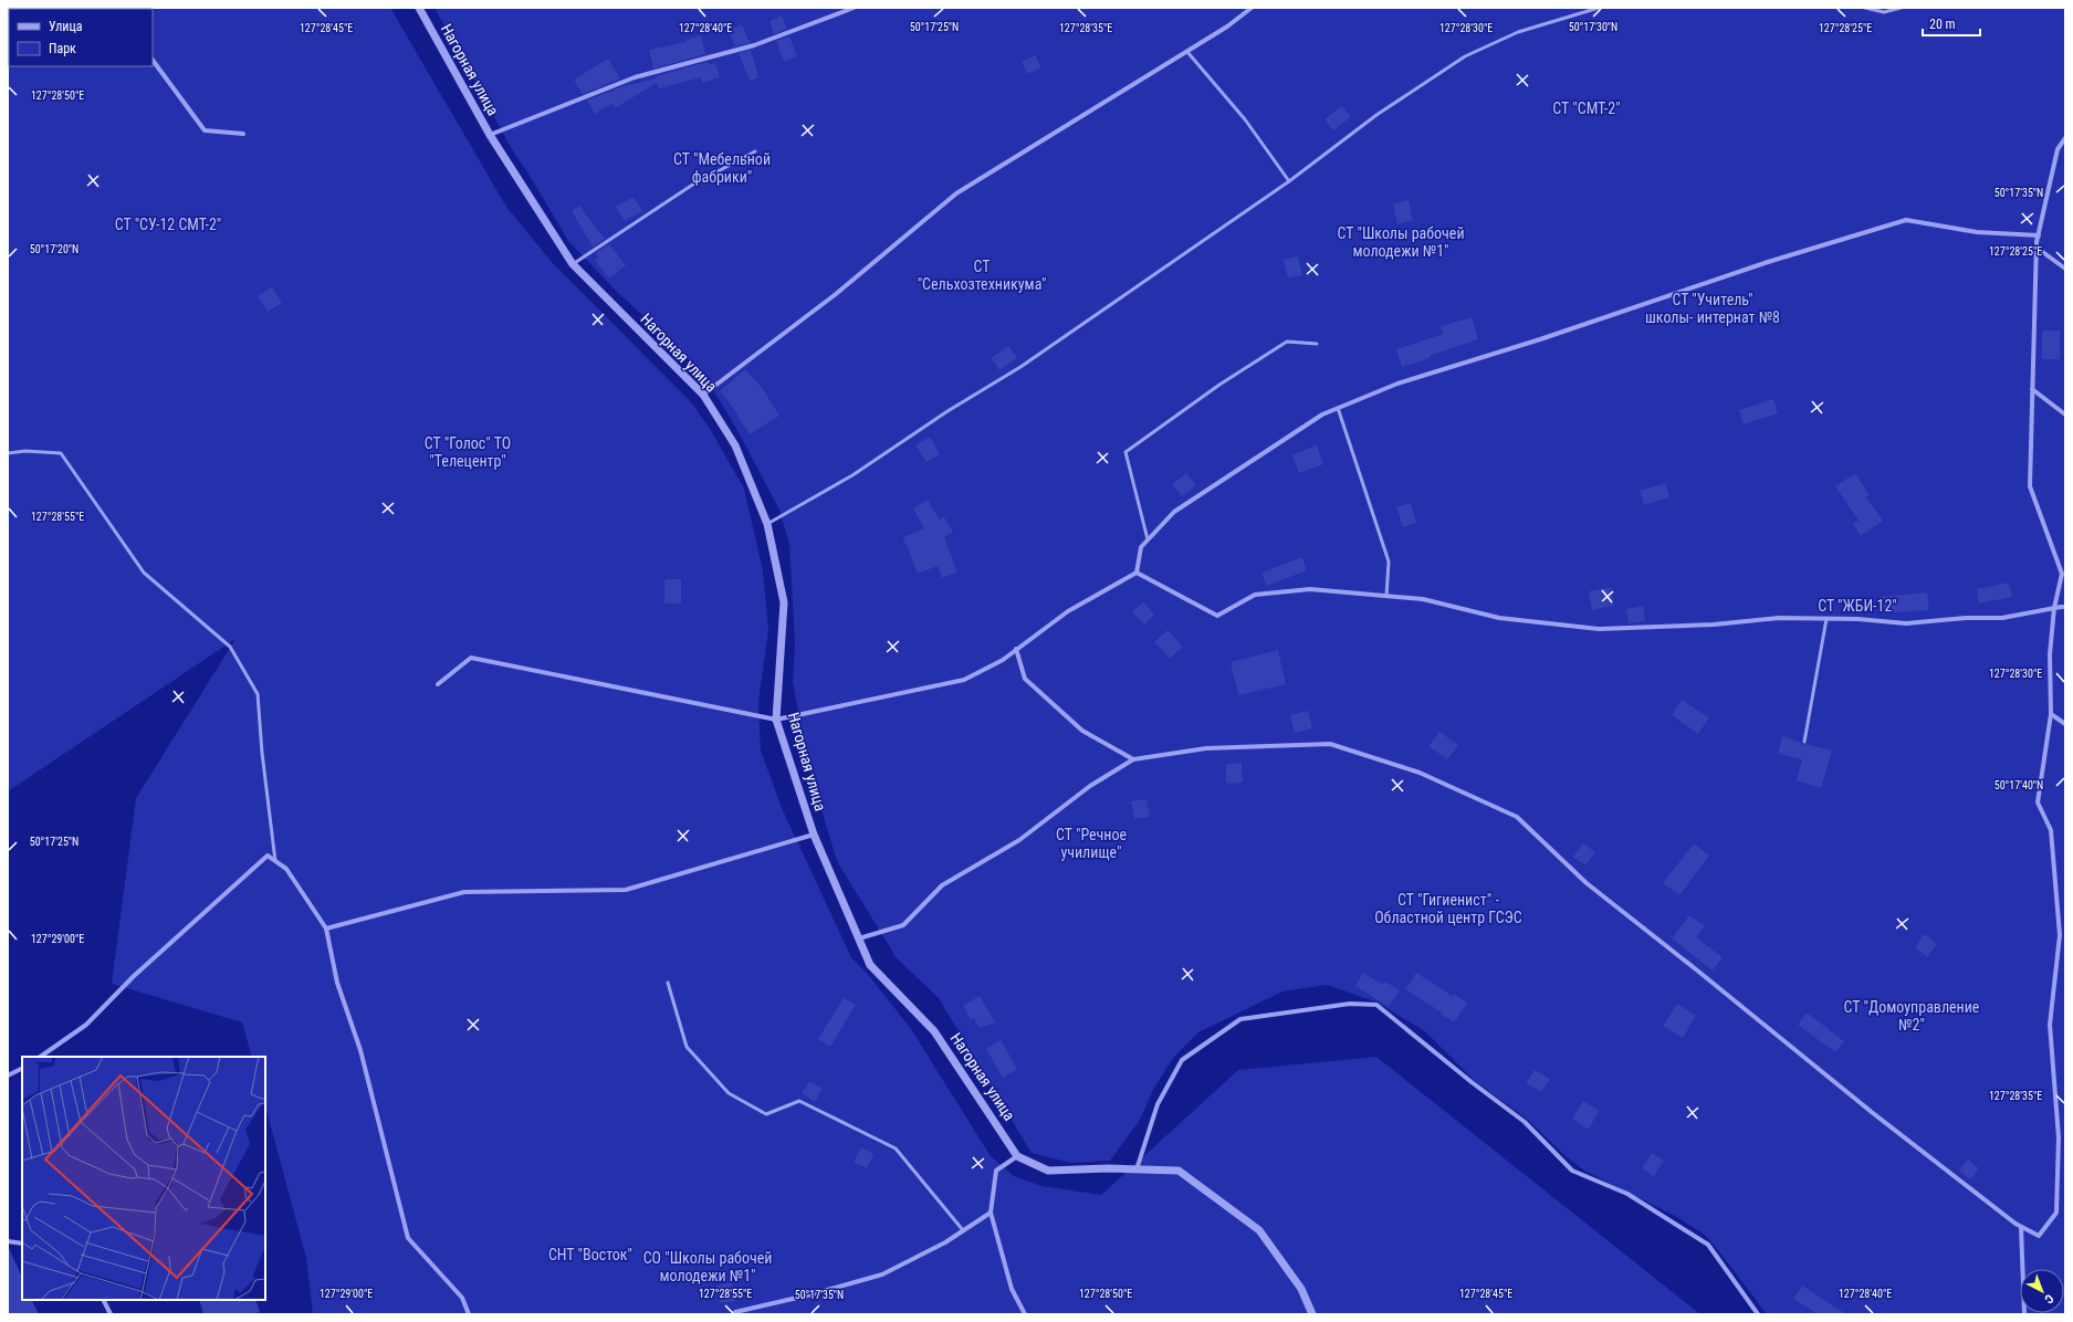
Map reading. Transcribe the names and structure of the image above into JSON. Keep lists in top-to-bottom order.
{
  "streets": {
    "street": ["Нагорная улица"]
  },
  "parks": [
    "СТ \"СМТ-2\"",
    "СТ \"Мебельной фабрики\"",
    "СТ \"СУ-12 СМТ-2\"",
    "СТ \"Школы рабочей молодежи №1\"",
    "СТ \"Сельхозтехникума\"",
    "СТ \"Учитель\" школы- интернат №8",
    "СТ \"Голос\" ТО \"Телецентр\"",
    "СТ \"ЖБИ-12\"",
    "СТ \"Речное училище\"",
    "СТ \"Гигиенист\" - Областной центр ГСЭС",
    "СТ \"Домоуправление №2\"",
    "СНТ \"Восток\"",
    "СО \"Школы рабочей молодежи №1\""
  ],
  "legend": ["Улица", "Парк"],
  "scale_bar": "20 m",
  "north": "bottom right",
  "coordinates": [
    "50°17'25\"N",
    "50°17'30\"N",
    "127°28'45\"E",
    "127°28'40\"E",
    "127°28'35\"E",
    "127°28'30\"E",
    "127°28'25\"E",
    "127°28'50\"E",
    "50°17'35\"N",
    "50°17'20\"N",
    "127°28'55\"E",
    "50°17'40\"N",
    "127°29'00\"E"
  ]
}
